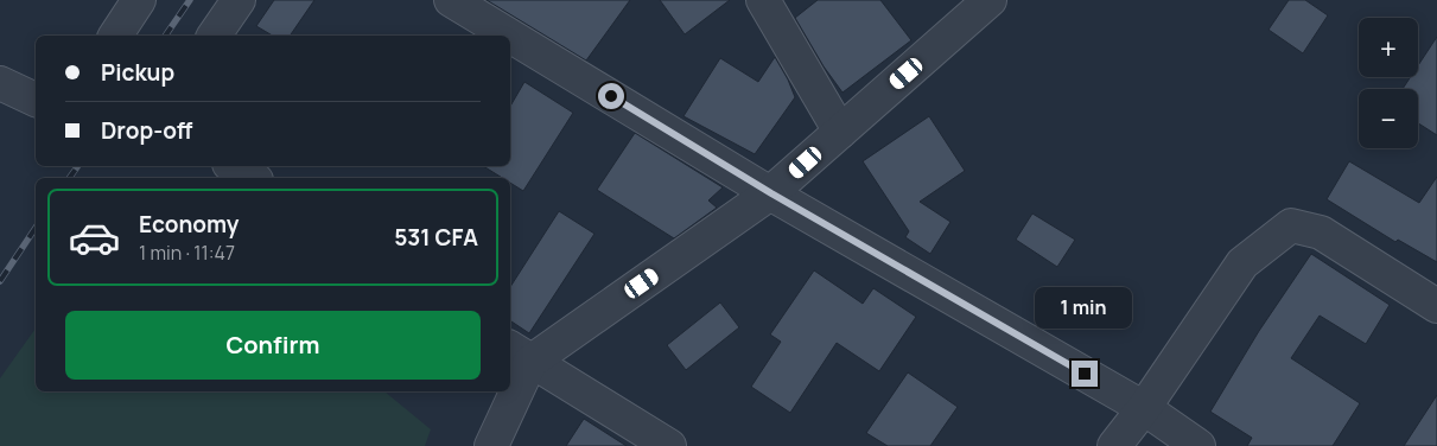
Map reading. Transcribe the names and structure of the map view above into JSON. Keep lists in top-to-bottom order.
{
  "page": {
    "map_buttons": ["+", "−"],
    "banner": ["Pickup", "Drop-off"],
    "list": [
      {
        "name": "Economy",
        "note": "1 min · 11:47",
        "value": "531 CFA"
      }
    ],
    "bubble": "1 min",
    "buttons": "Confirm"
  }
}
